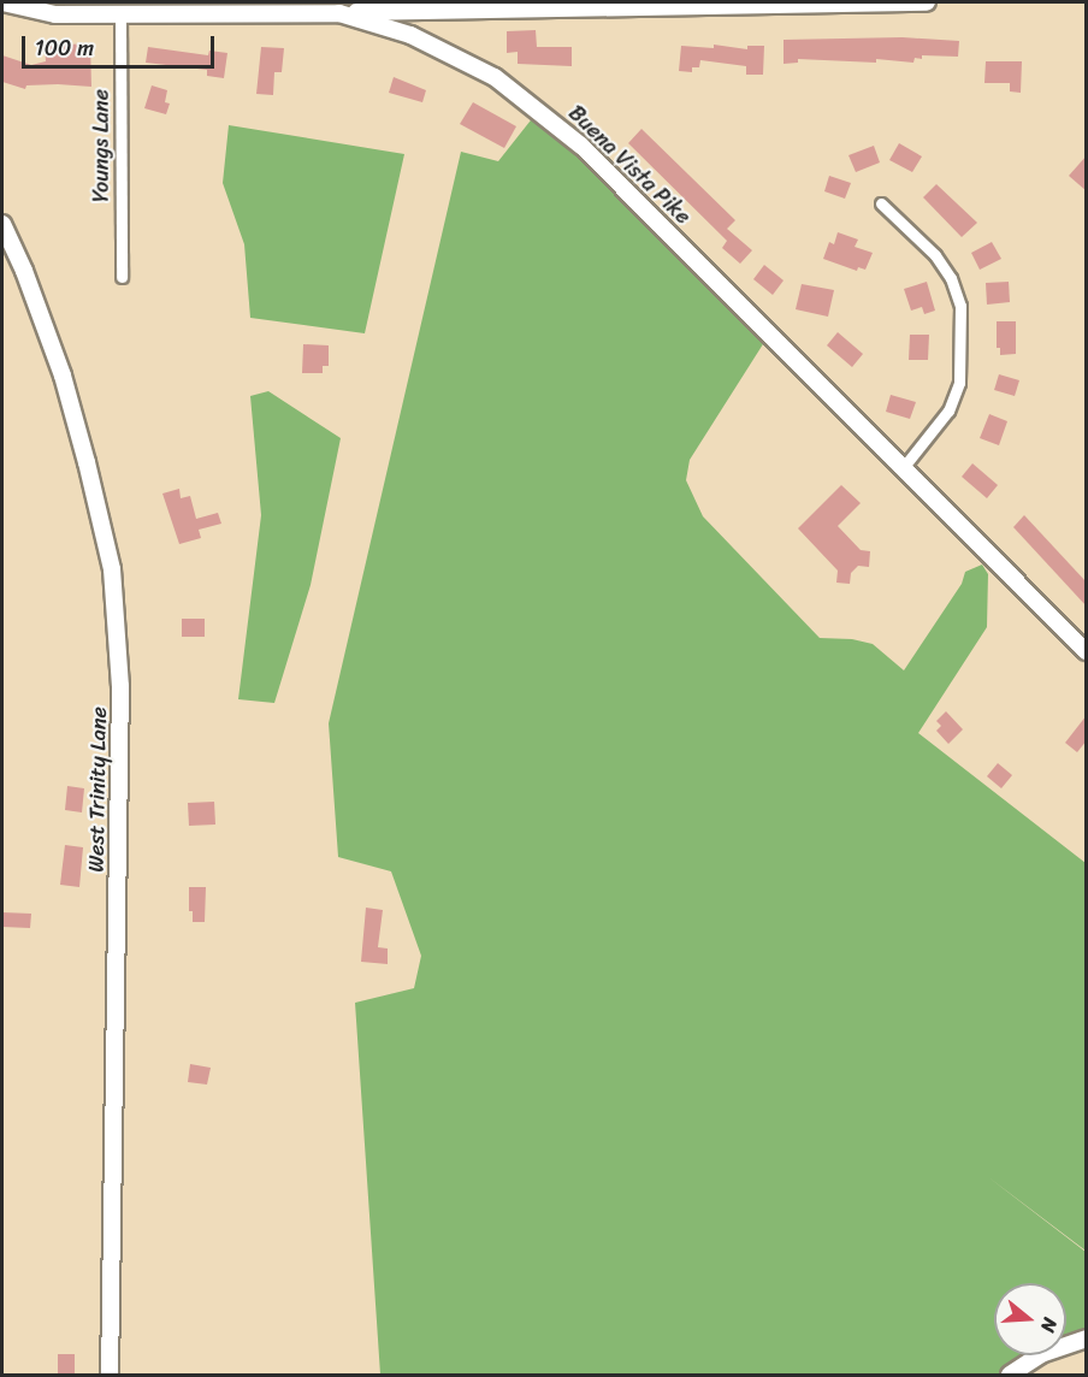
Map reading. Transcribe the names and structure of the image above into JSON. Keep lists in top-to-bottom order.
{
  "streets": {
    "main road": ["Buena Vista Pike", "West Trinity Lane"],
    "street": ["Youngs Lane"]
  },
  "crossings": [
    ["Youngs Lane", "Buena Vista Pike"]
  ],
  "scale_bar": "100 m",
  "north": "right"
}
